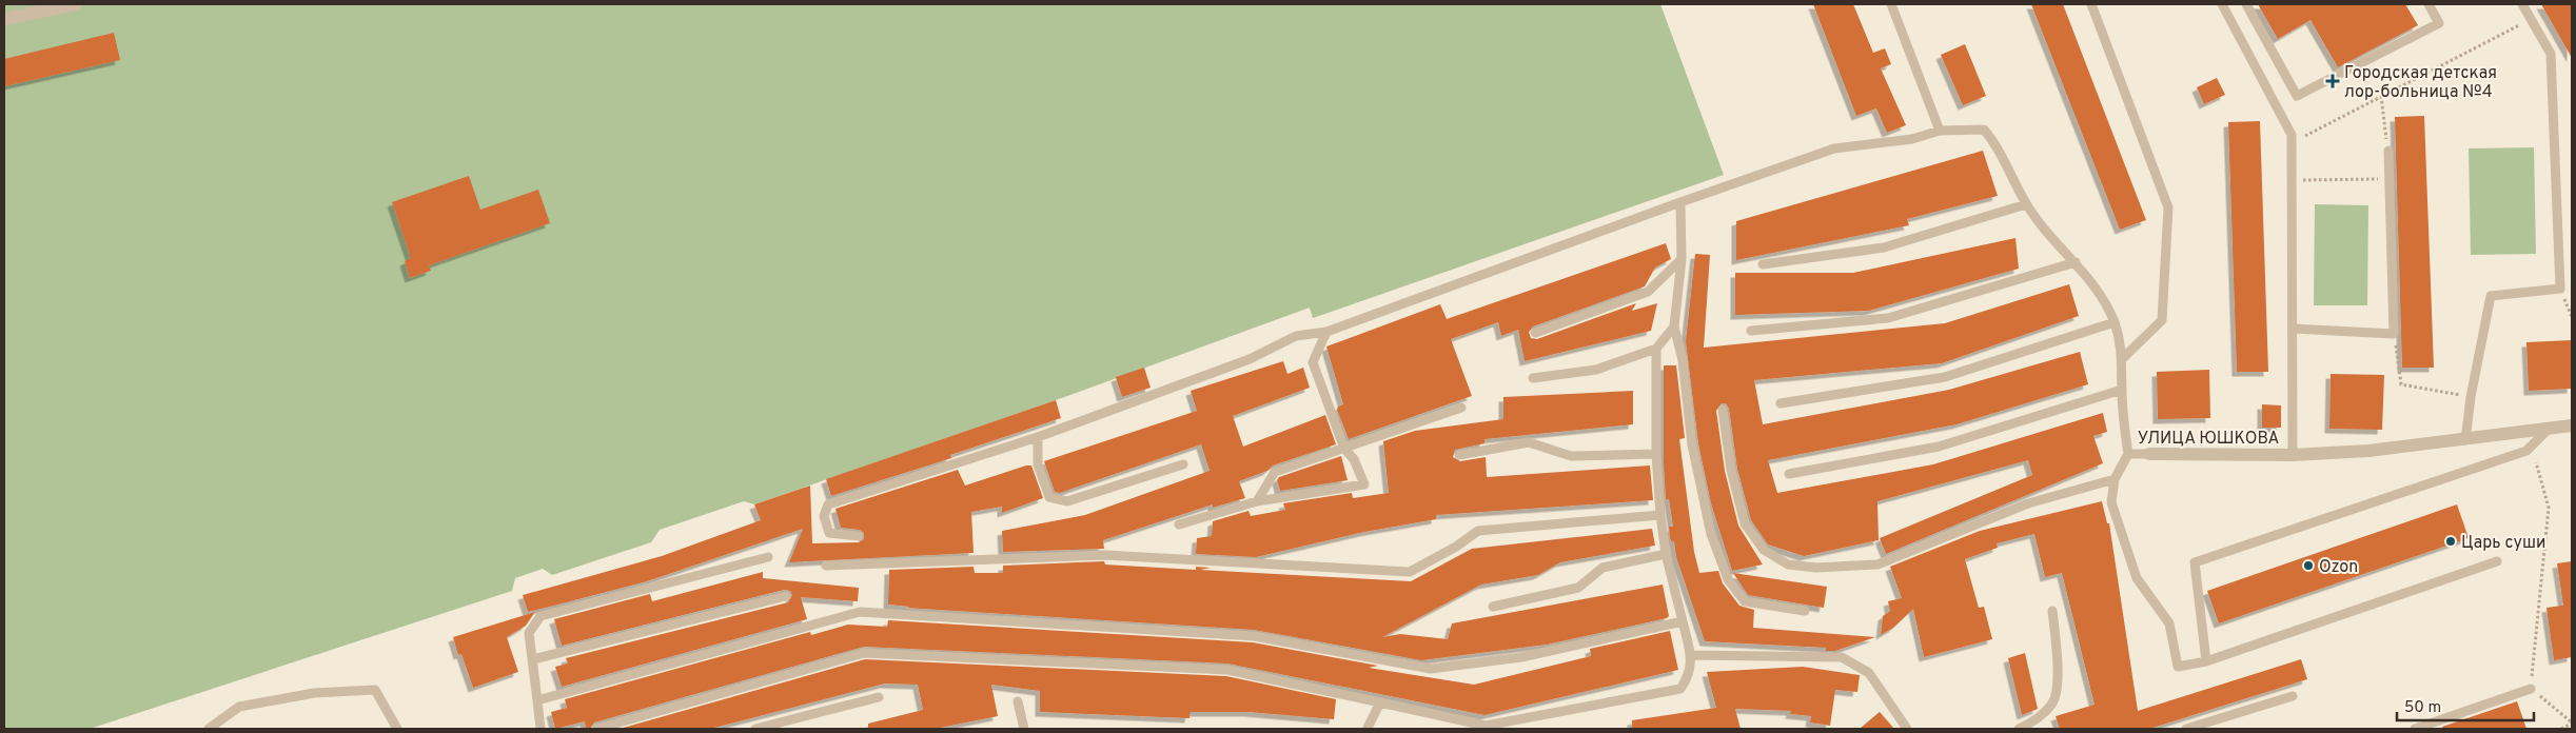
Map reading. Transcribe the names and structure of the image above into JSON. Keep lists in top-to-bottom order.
{
  "streets": {
    "street": ["УЛИЦА ЮШКОВА"]
  },
  "places": {
    "health": ["Городская детская лор-больница №4"],
    "other": ["Царь суши", "Ozon"]
  },
  "scale_bar": "50 m"
}
